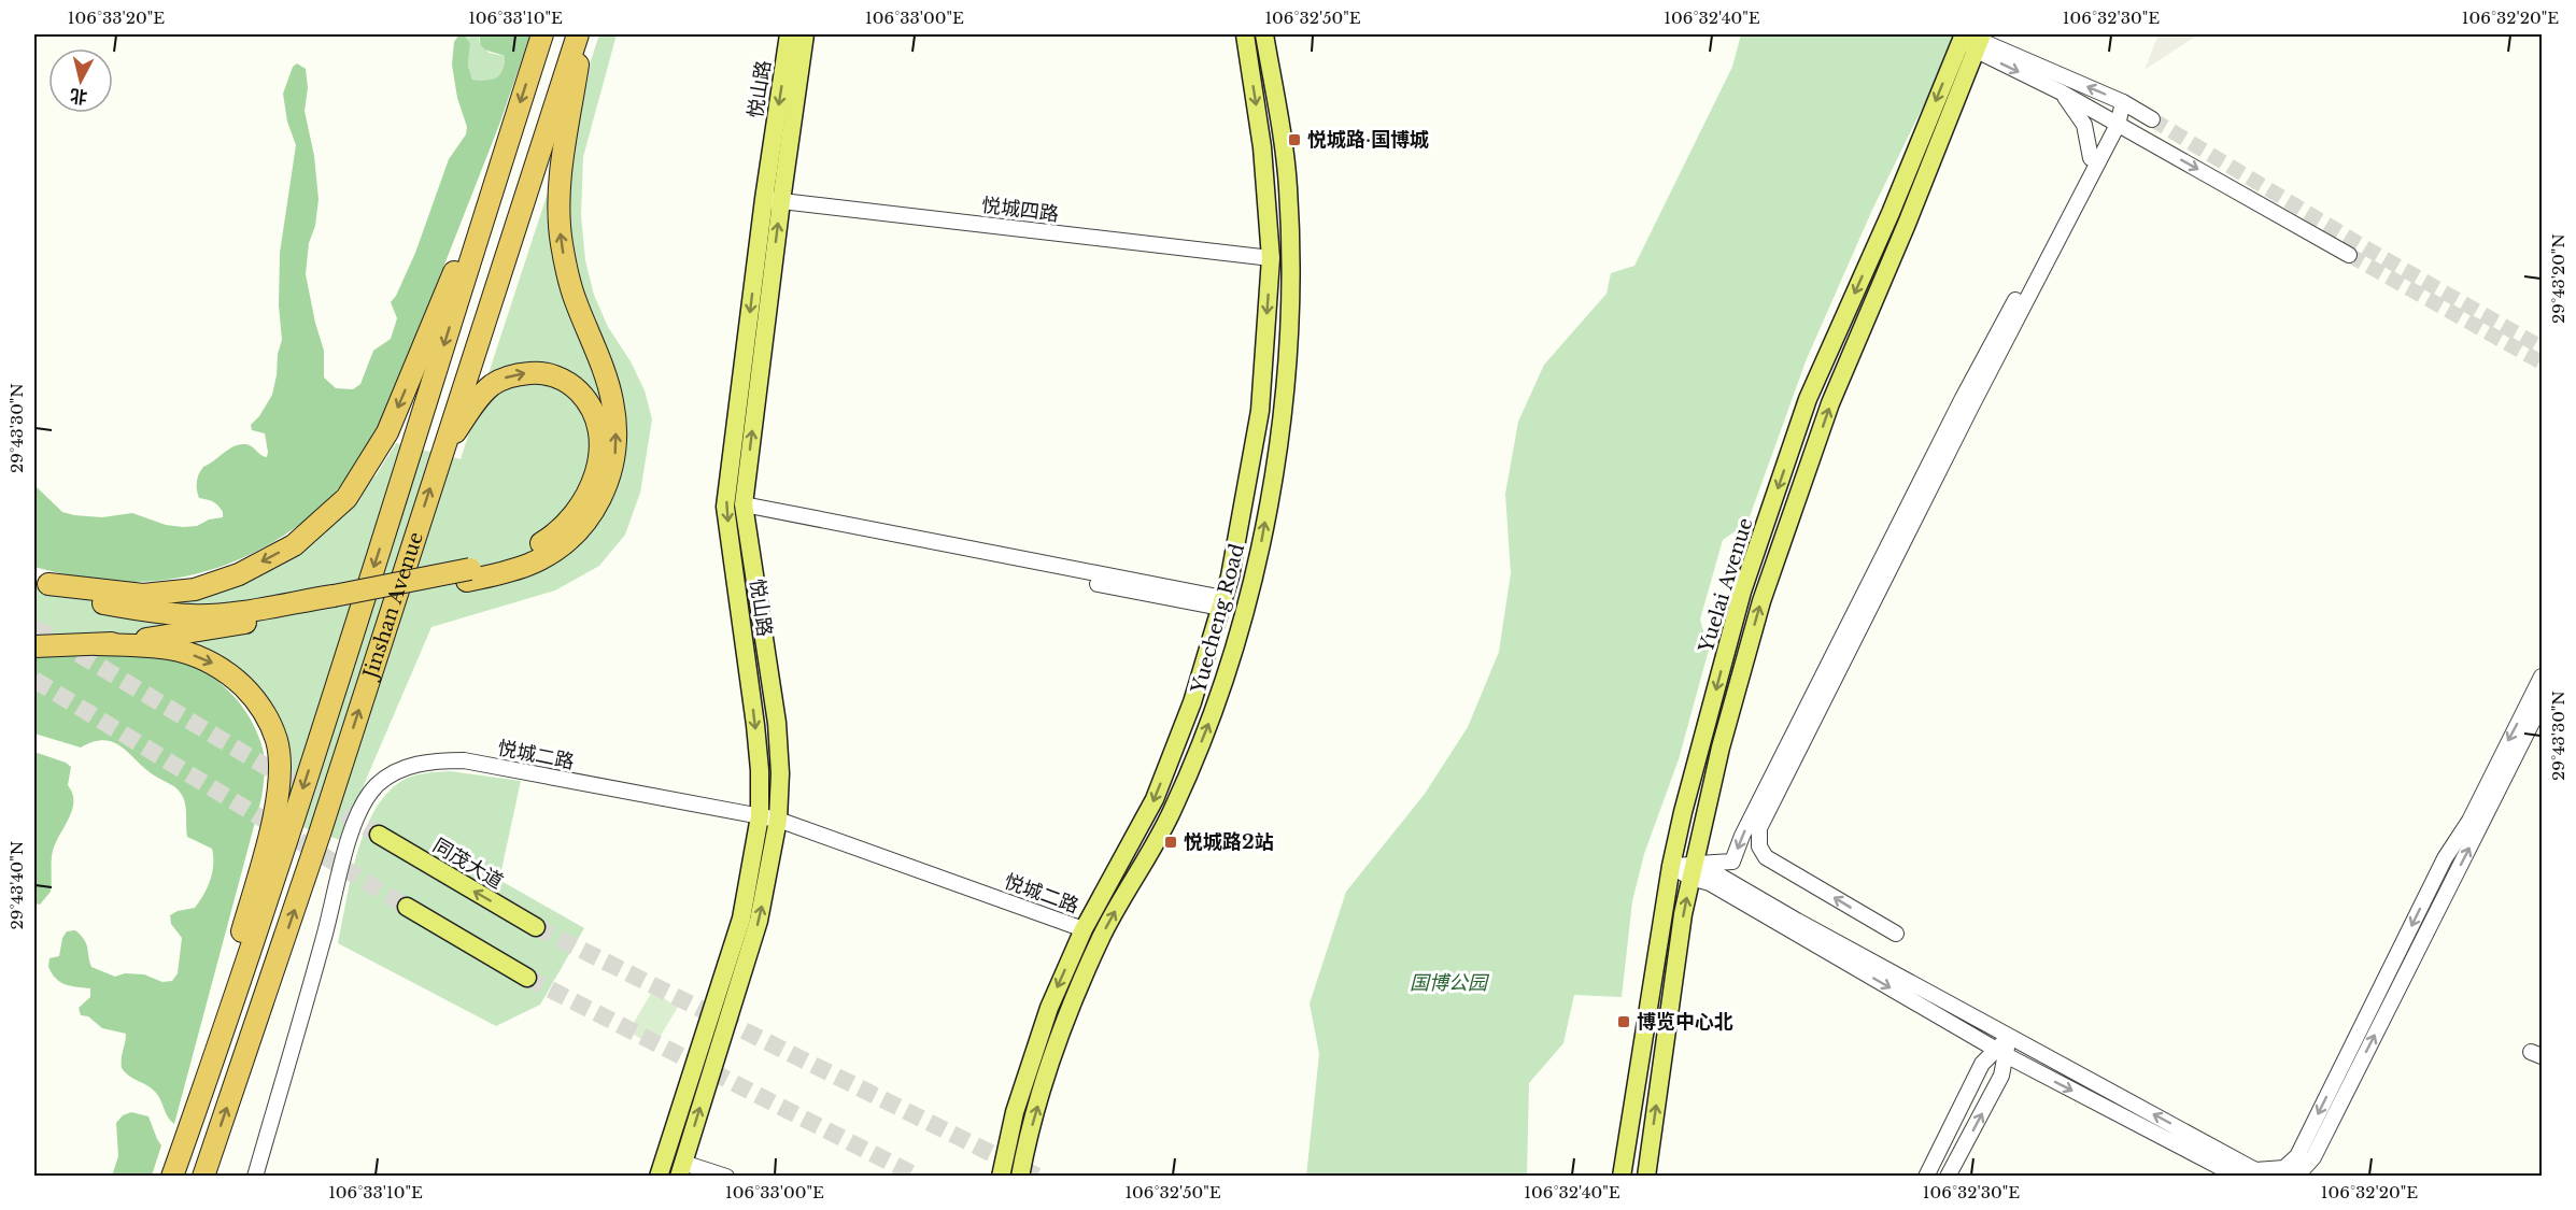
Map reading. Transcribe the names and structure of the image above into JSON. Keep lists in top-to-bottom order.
{
  "streets": {
    "highway": ["Jinshan Avenue"],
    "main road": [
      "悦山路",
      "Yuelai Avenue",
      "Yuecheng Road",
      "同茂大道"
    ],
    "street": ["悦城四路", "悦城二路"]
  },
  "crossings": [
    ["悦山路", "悦城四路"],
    ["悦山路", "悦城二路"],
    ["悦城四路", "Yuecheng Road"],
    ["Yuecheng Road", "悦城二路"]
  ],
  "parks": ["国博公园"],
  "places": {
    "transit": ["悦城路·国博城", "悦城路2站", "博览中心北"]
  },
  "north": "bottom",
  "coordinates": [
    "106°33'20\"E",
    "106°33'10\"E",
    "106°33'00\"E",
    "106°32'50\"E",
    "106°32'40\"E",
    "106°32'30\"E",
    "106°32'20\"E",
    "29°43'20\"N",
    "29°43'30\"N",
    "29°43'40\"N"
  ]
}
